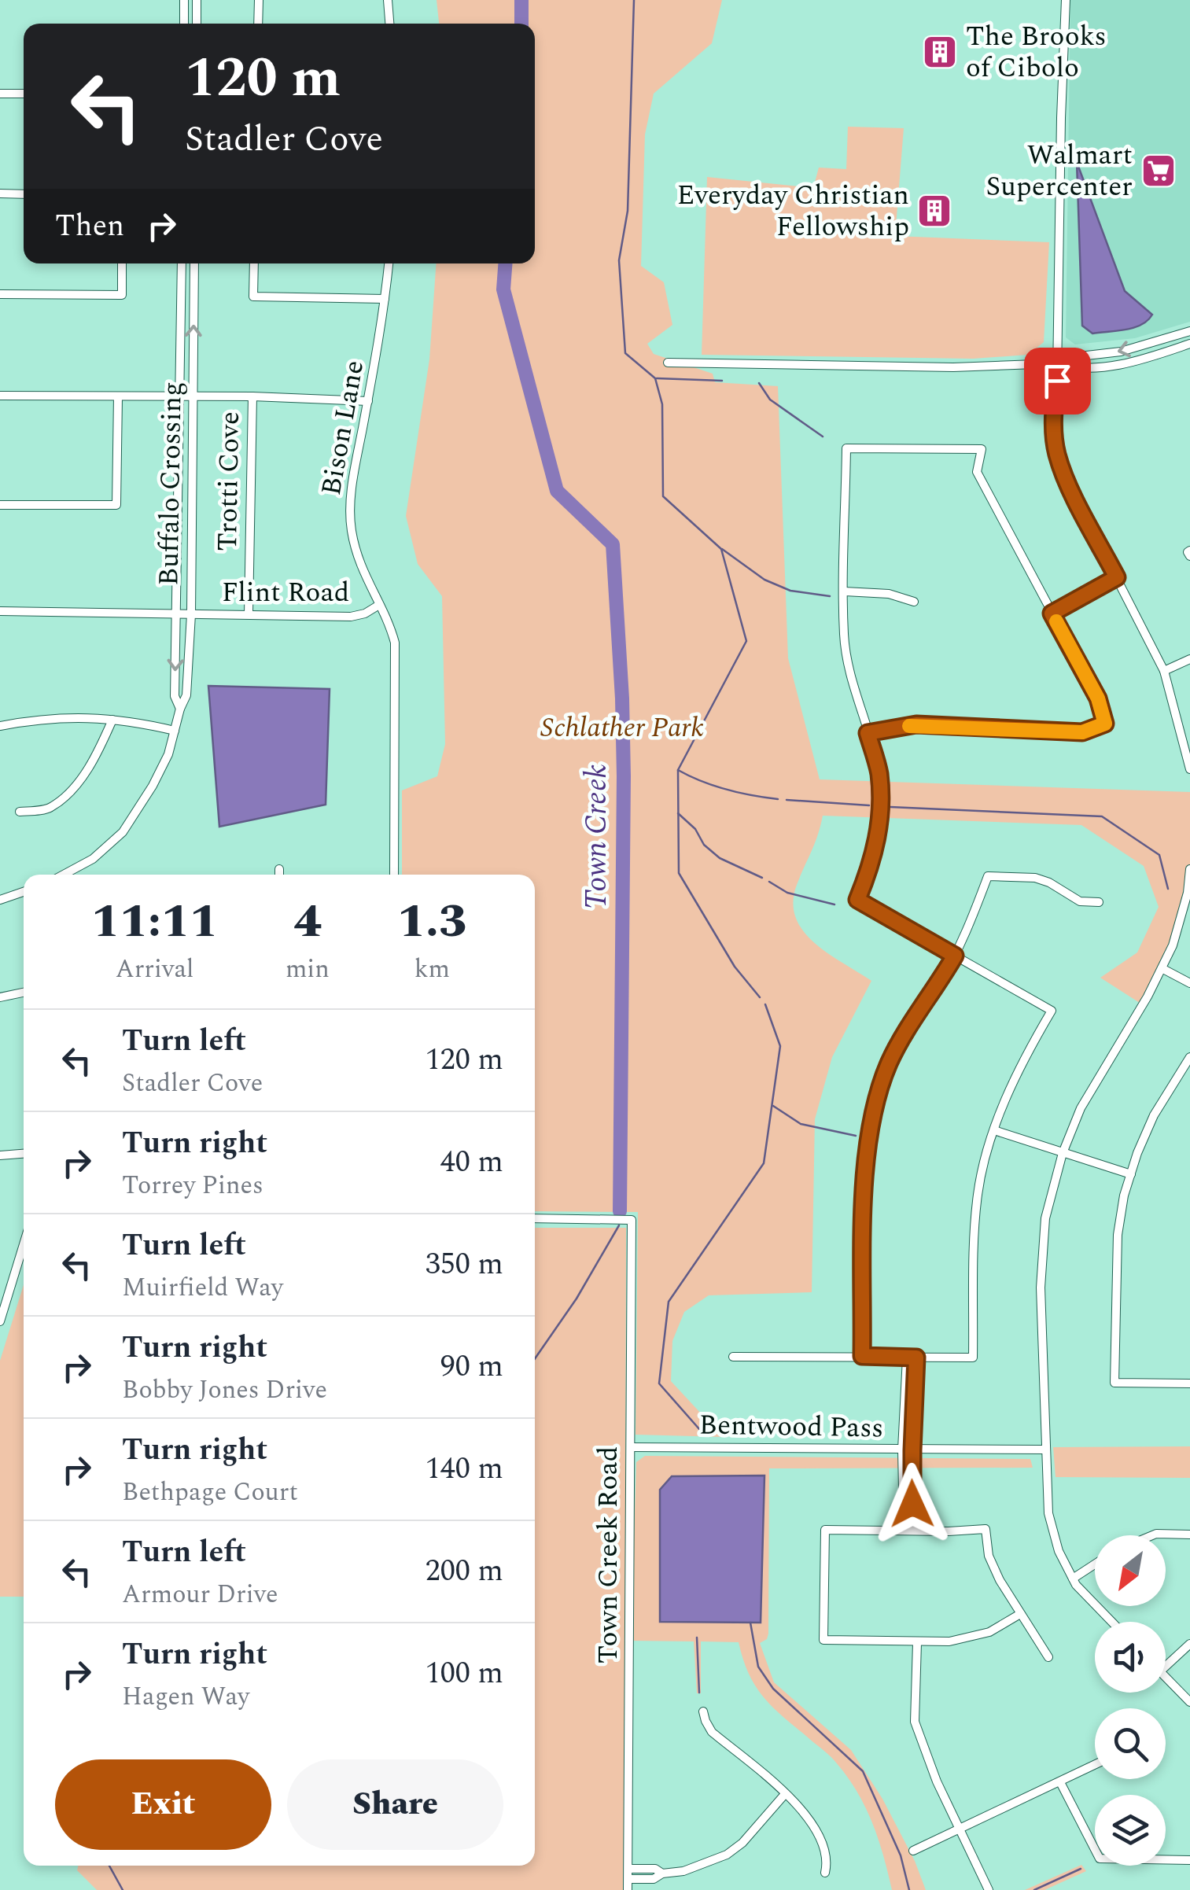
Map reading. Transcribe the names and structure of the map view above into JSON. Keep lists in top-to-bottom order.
{
  "streets": {
    "street": [
      "Bison Lane",
      "Trotti Cove",
      "Buffalo Crossing",
      "Flint Road",
      "Bentwood Pass",
      "Town Creek Road"
    ]
  },
  "crossings": [
    ["Bison Lane", "Flint Road"],
    ["Trotti Cove", "Flint Road"],
    ["Buffalo Crossing", "Flint Road"],
    ["Bentwood Pass", "Town Creek Road"]
  ],
  "water": ["Town Creek"],
  "parks": ["Schlather Park"],
  "places": {
    "building": ["The Brooks of Cibolo", "Everyday Christian Fellowship"],
    "supermarket": ["Walmart Supercenter"]
  },
  "north": "bottom left",
  "page": {
    "turn": ["120 m", "Stadler Cove"],
    "then": "Then",
    "eta": [
      "11:11",
      "Arrival",
      "4",
      "min",
      "1.3",
      "km"
    ],
    "list": [
      {
        "name": "Turn left",
        "note": "Stadler Cove",
        "value": "120 m"
      },
      {
        "name": "Turn right",
        "note": "Torrey Pines",
        "value": "40 m"
      },
      {
        "name": "Turn left",
        "note": "Muirfield Way",
        "value": "350 m"
      },
      {
        "name": "Turn right",
        "note": "Bobby Jones Drive",
        "value": "90 m"
      },
      {
        "name": "Turn right",
        "note": "Bethpage Court",
        "value": "140 m"
      },
      {
        "name": "Turn left",
        "note": "Armour Drive",
        "value": "200 m"
      },
      {
        "name": "Turn right",
        "note": "Hagen Way",
        "value": "100 m"
      }
    ],
    "buttons": ["Exit", "Share"]
  }
}
